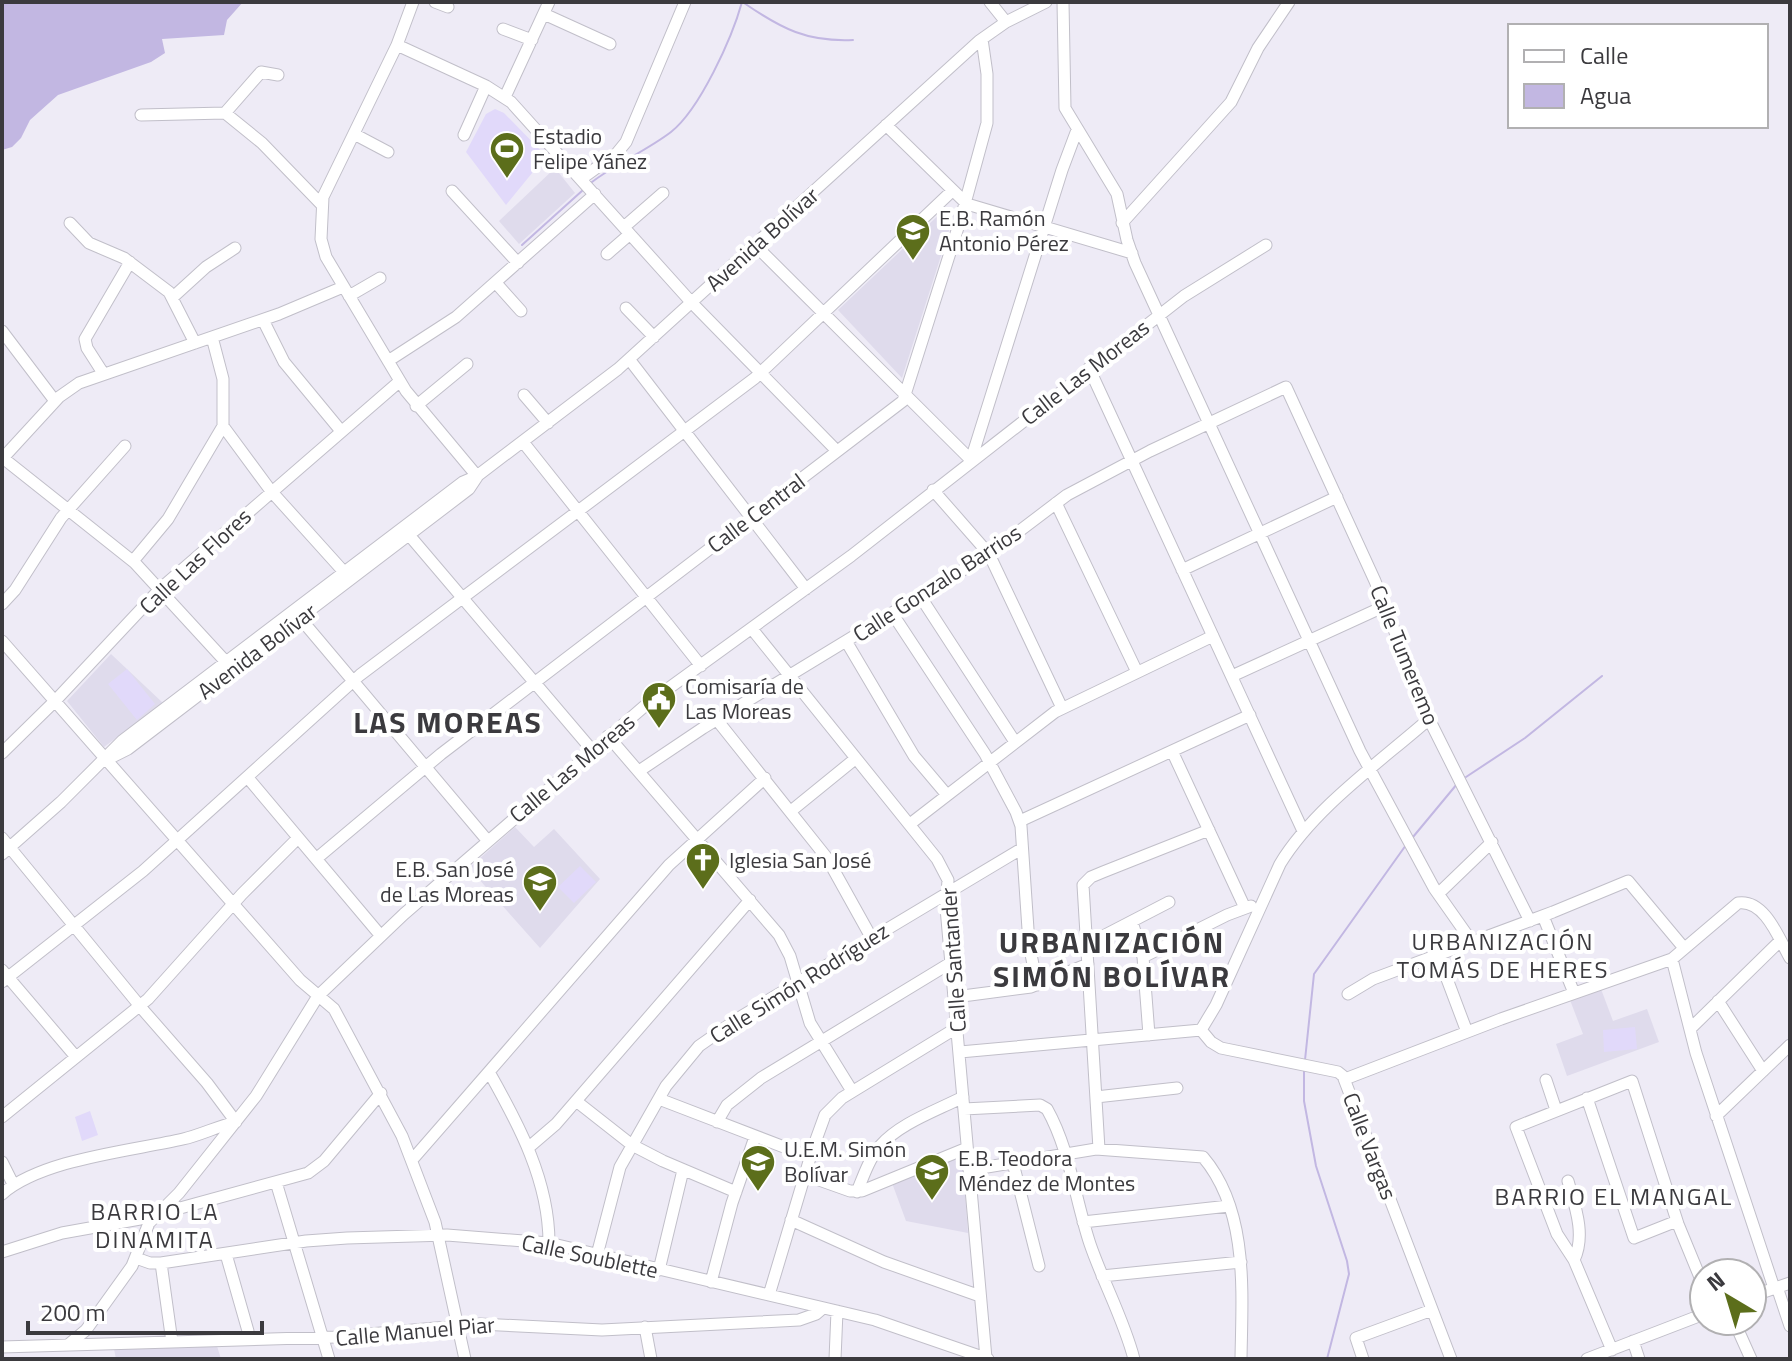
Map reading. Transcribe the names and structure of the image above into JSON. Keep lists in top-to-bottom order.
{
  "streets": {
    "street": [
      "Avenida Bolívar",
      "Calle Las Moreas",
      "Calle Central",
      "Calle Las Flores",
      "Calle Gonzalo Barrios",
      "Calle Tumeremo",
      "Calle Santander",
      "Calle Simón Rodríguez",
      "Calle Vargas",
      "Calle Soublette",
      "Calle Manuel Piar"
    ]
  },
  "crossings": [
    ["Calle Las Moreas", "Calle Santander"],
    ["Calle Las Moreas", "Calle Soublette"],
    ["Calle Las Moreas", "Calle Manuel Piar"],
    ["Calle Gonzalo Barrios", "Calle Tumeremo"],
    ["Calle Gonzalo Barrios", "Calle Santander"],
    ["Calle Santander", "Calle Simón Rodríguez"],
    ["Calle Santander", "Calle Soublette"],
    ["Calle Simón Rodríguez", "Calle Soublette"],
    ["Calle Soublette", "Calle Manuel Piar"]
  ],
  "districts": [
    "LAS MOREAS",
    "URBANIZACIÓN TOMÁS DE HERES",
    "URBANIZACIÓN SIMÓN BOLÍVAR",
    "BARRIO EL MANGAL",
    "BARRIO LA DINAMITA"
  ],
  "places": {
    "sports": ["Estadio Felipe Yáñez"],
    "school or university": [
      "E.B. Ramón Antonio Pérez",
      "E.B. San José de Las Moreas",
      "U.E.M. Simón Bolívar",
      "E.B. Teodora Méndez de Montes"
    ],
    "public building": ["Comisaría de Las Moreas"],
    "church": ["Iglesia San José"]
  },
  "legend": ["Calle", "Agua"],
  "scale_bar": "200 m",
  "north": "top left"
}
